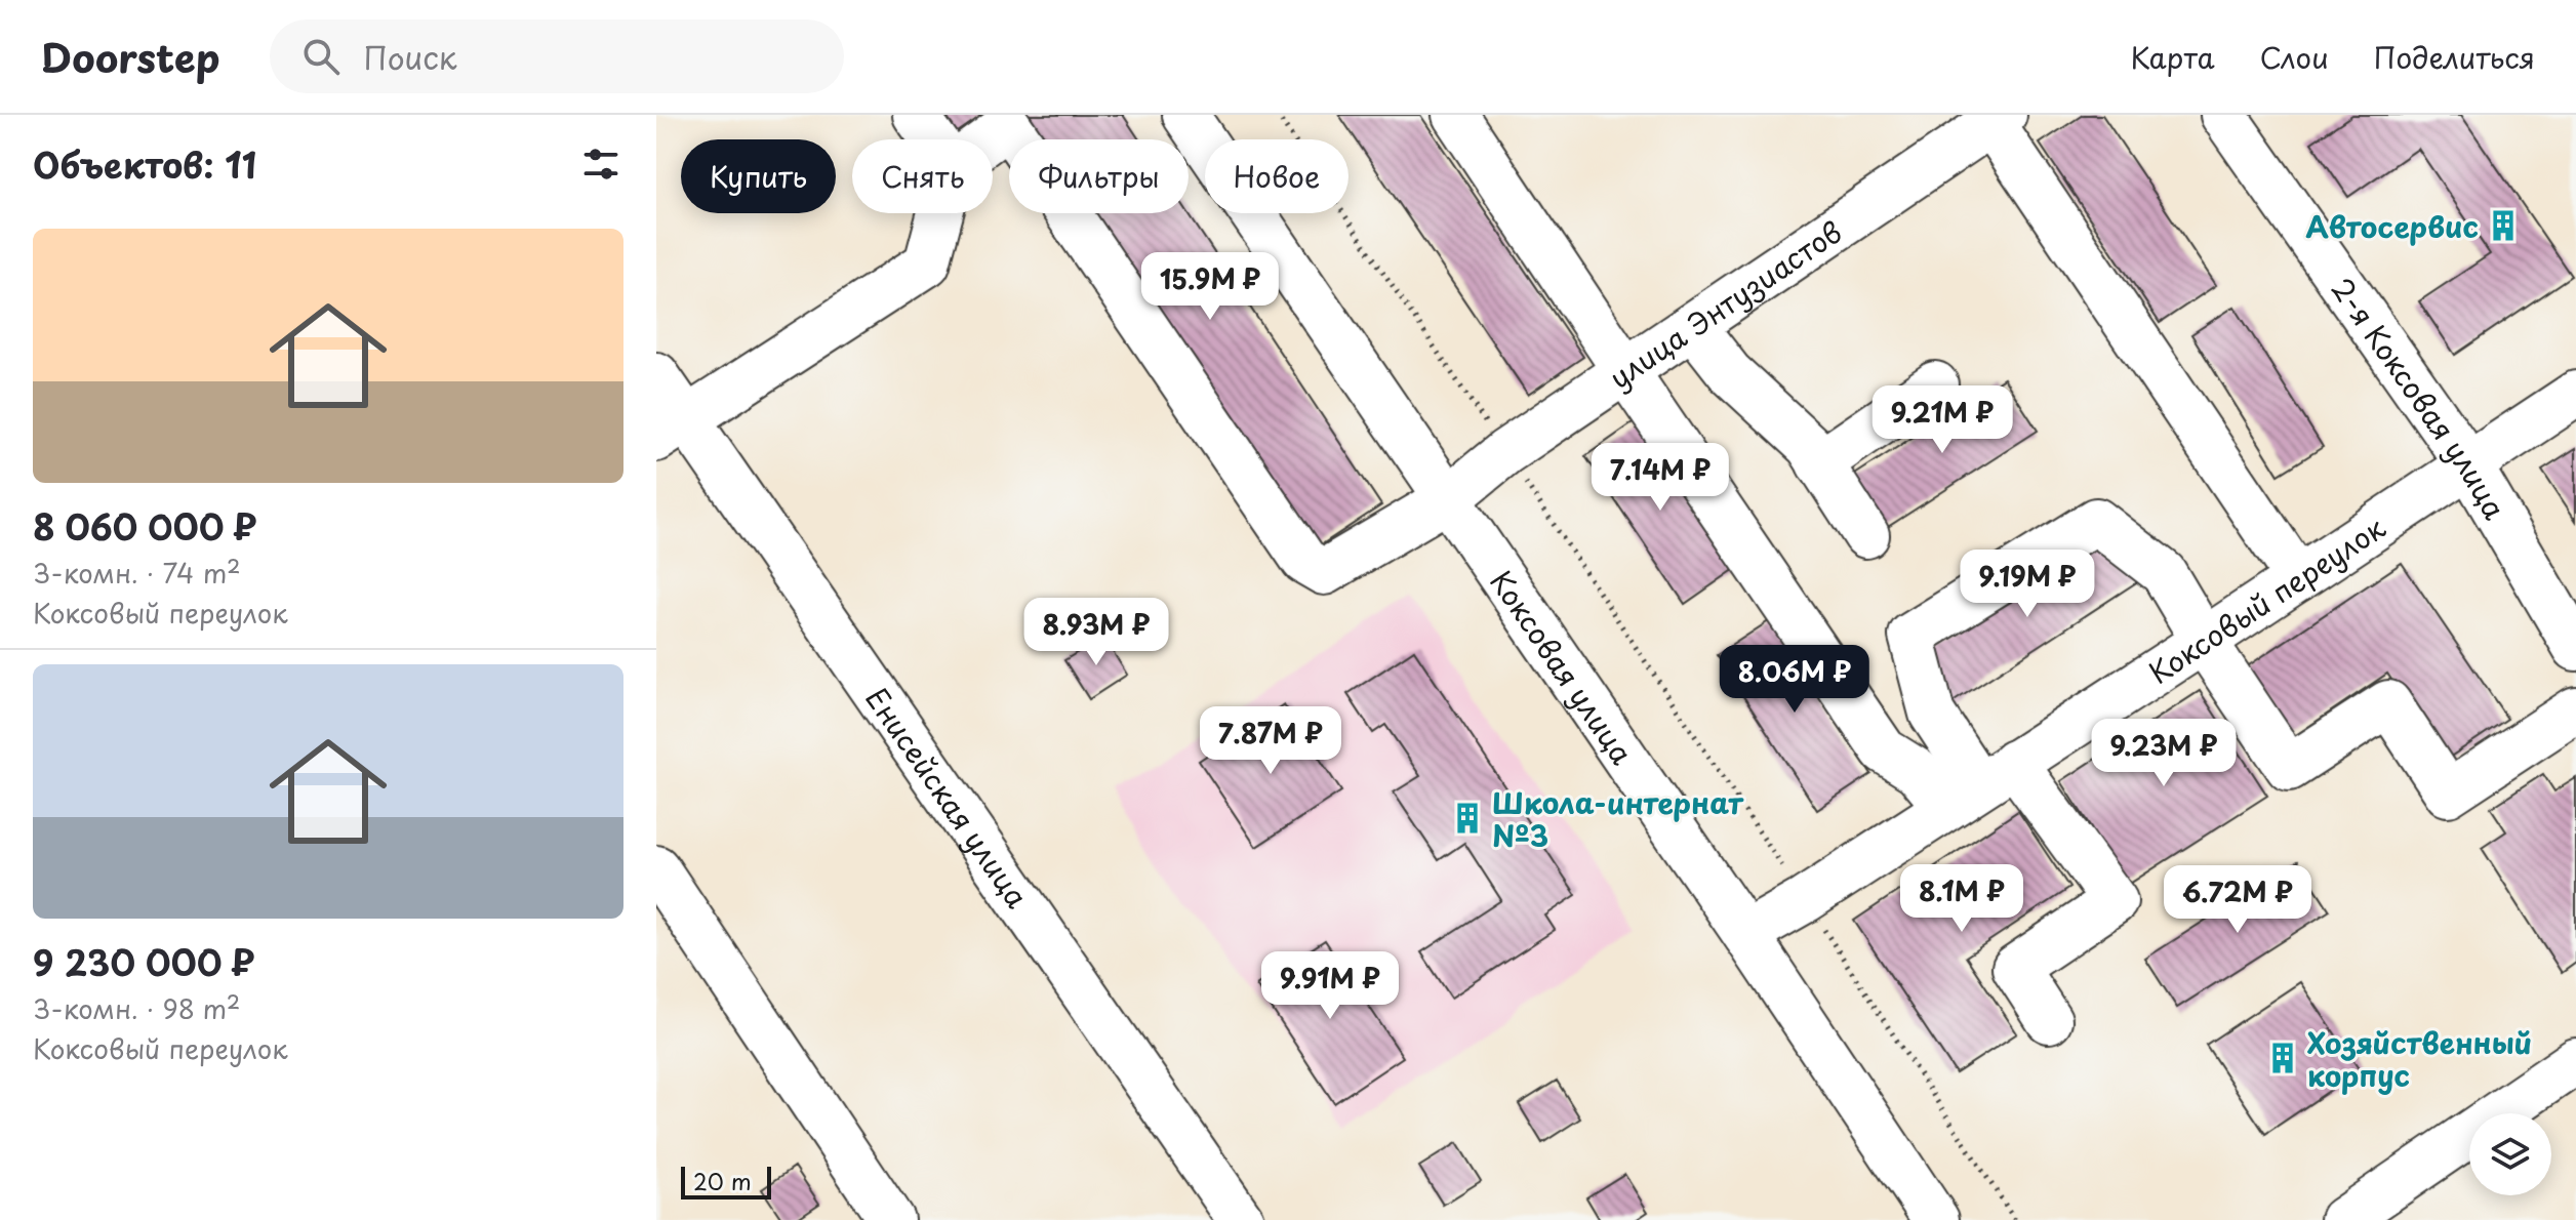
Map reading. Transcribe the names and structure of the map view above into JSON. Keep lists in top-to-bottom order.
{
  "streets": {
    "street": [
      "улица Энтузиастов",
      "2-я Коксовая улица",
      "Коксовый переулок",
      "Коксовая улица",
      "Енисейская улица"
    ]
  },
  "crossings": [
    ["улица Энтузиастов", "Коксовая улица"],
    ["2-я Коксовая улица", "Коксовый переулок"],
    ["Коксовый переулок", "Коксовая улица"]
  ],
  "places": {
    "building": ["Автосервис", "Школа-интернат №3", "Хозяйственный корпус"]
  },
  "scale_bar": "20 m",
  "page": {
    "header": "Doorstep",
    "search": "Поиск",
    "nav": ["Карта", "Слои", "Поделиться"],
    "heading": "Объектов: 11",
    "chip": [
      "Купить",
      "Снять",
      "Фильтры",
      "Новое"
    ],
    "list": [
      {
        "name": "8 060 000 ₽",
        "note": "3-комн. · 74 m² · Коксовый переулок"
      },
      {
        "name": "9 230 000 ₽",
        "note": "3-комн. · 98 m² · Коксовый переулок"
      }
    ],
    "price": [
      "15.9M ₽",
      "9.21M ₽",
      "7.14M ₽",
      "9.19M ₽",
      "8.93M ₽",
      "8.06M ₽",
      "7.87M ₽",
      "9.23M ₽",
      "8.1M ₽",
      "6.72M ₽",
      "9.91M ₽"
    ],
    "scale": "20 m"
  }
}
